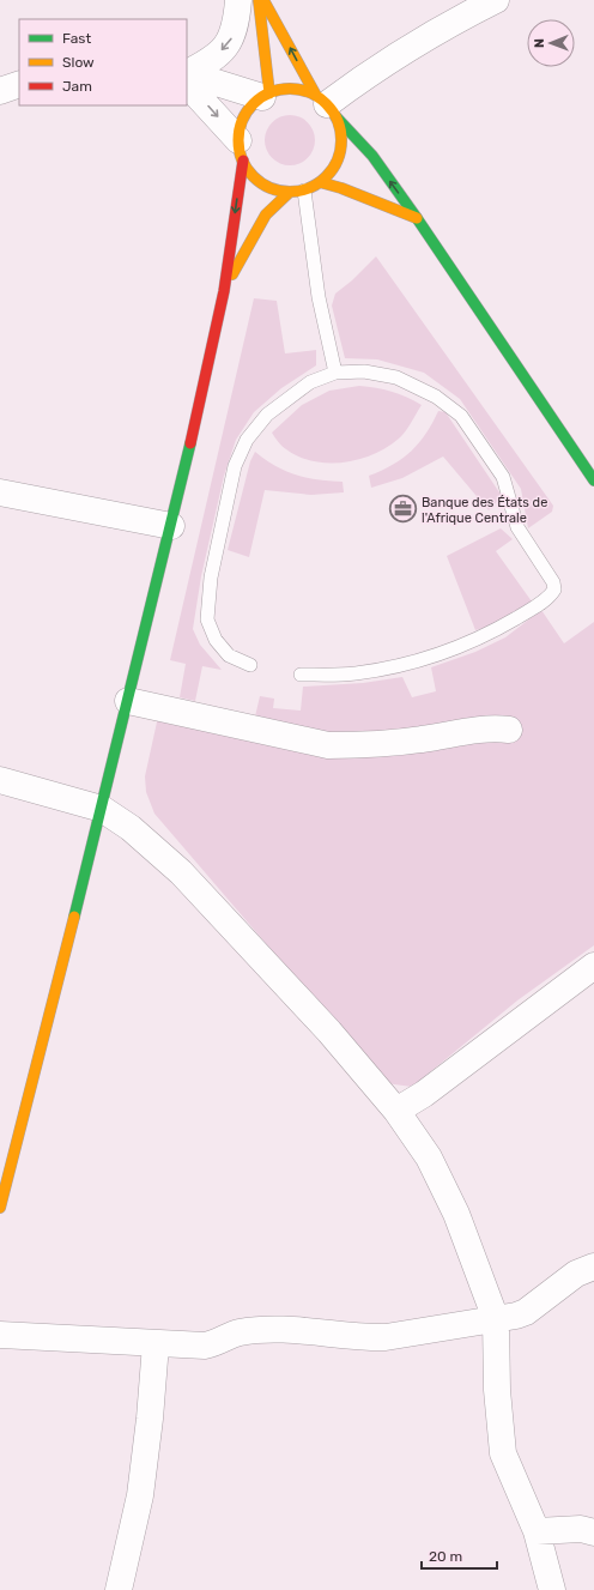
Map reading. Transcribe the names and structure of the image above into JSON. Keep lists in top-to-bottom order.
{
  "places": {
    "office": ["Banque des États de l'Afrique Centrale"]
  },
  "legend": ["Fast", "Slow", "Jam"],
  "scale_bar": "20 m",
  "north": "left"
}
